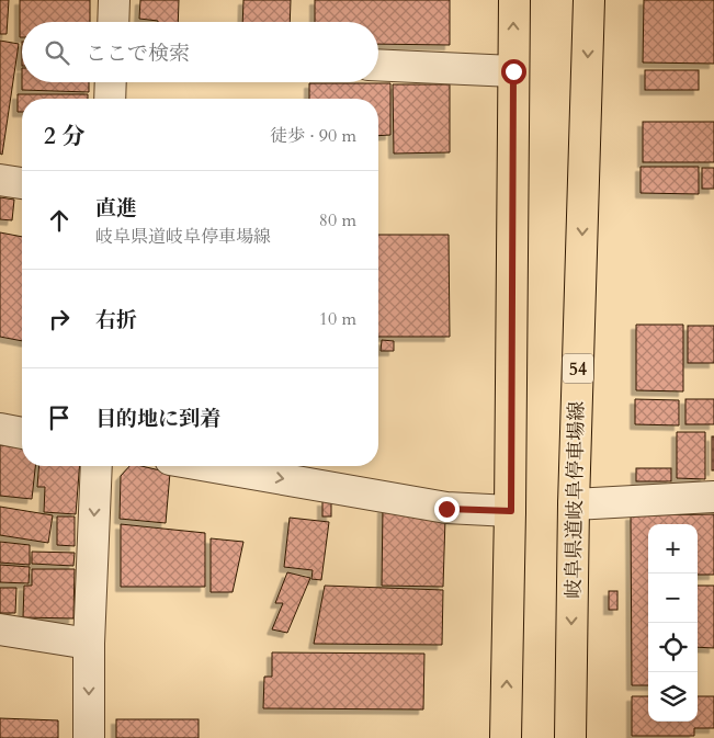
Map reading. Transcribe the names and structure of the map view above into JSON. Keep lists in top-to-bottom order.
{
  "streets": {
    "main road": ["54", "岐阜県道岐阜停車場線"]
  },
  "page": {
    "search": "ここで検索",
    "heading": ["2 分", "徒歩 · 90 m"],
    "list": [
      ["直進", "岐阜県道岐阜停車場線", "80 m"],
      ["右折", "10 m"],
      "目的地に到着"
    ],
    "map_buttons": ["+", "−"]
  }
}
